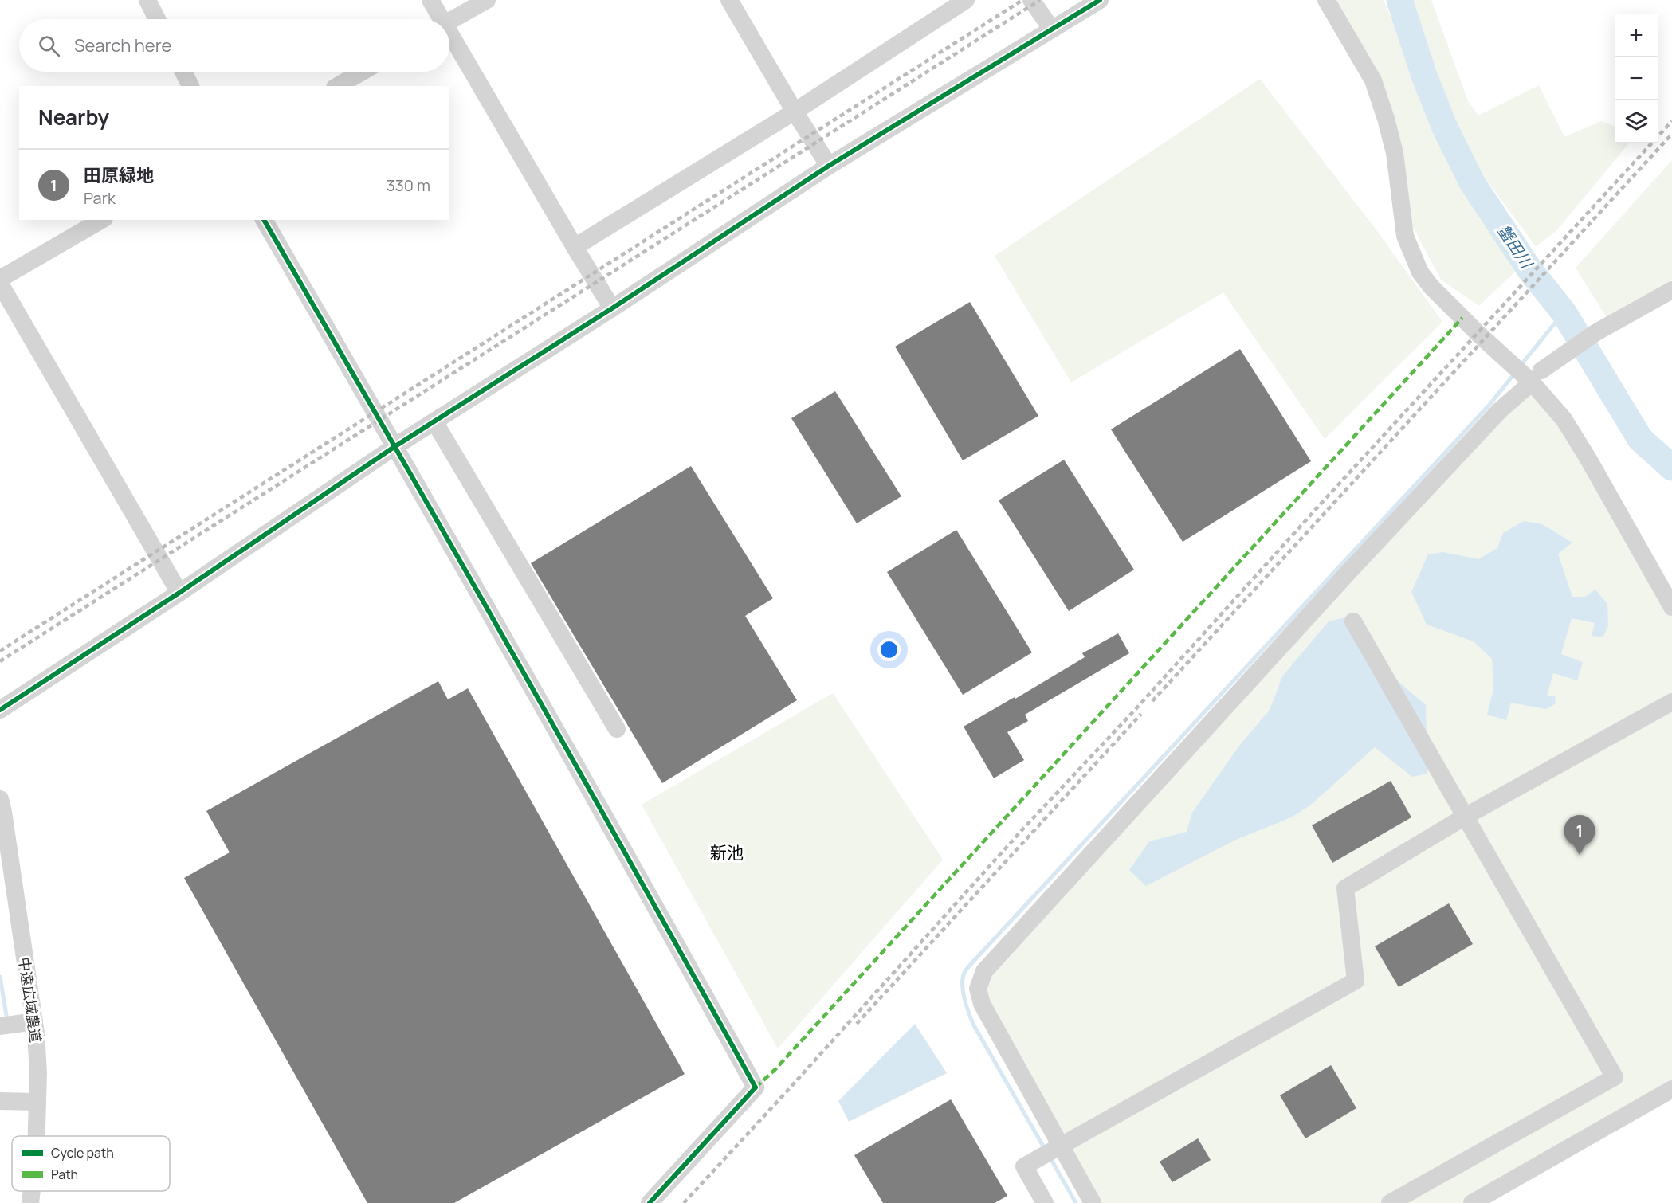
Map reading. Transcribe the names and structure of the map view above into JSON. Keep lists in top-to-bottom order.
{
  "streets": {
    "street": ["中遠広域農道"]
  },
  "districts": ["新池"],
  "water": ["蟹田川"],
  "legend": ["Cycle path", "Path"],
  "page": {
    "map_buttons": ["+", "−"],
    "search": "Search here",
    "heading": "Nearby",
    "list": [
      {
        "mark": "1",
        "name": "田原緑地",
        "note": "Park",
        "value": "330 m"
      }
    ],
    "pins": "1"
  }
}
